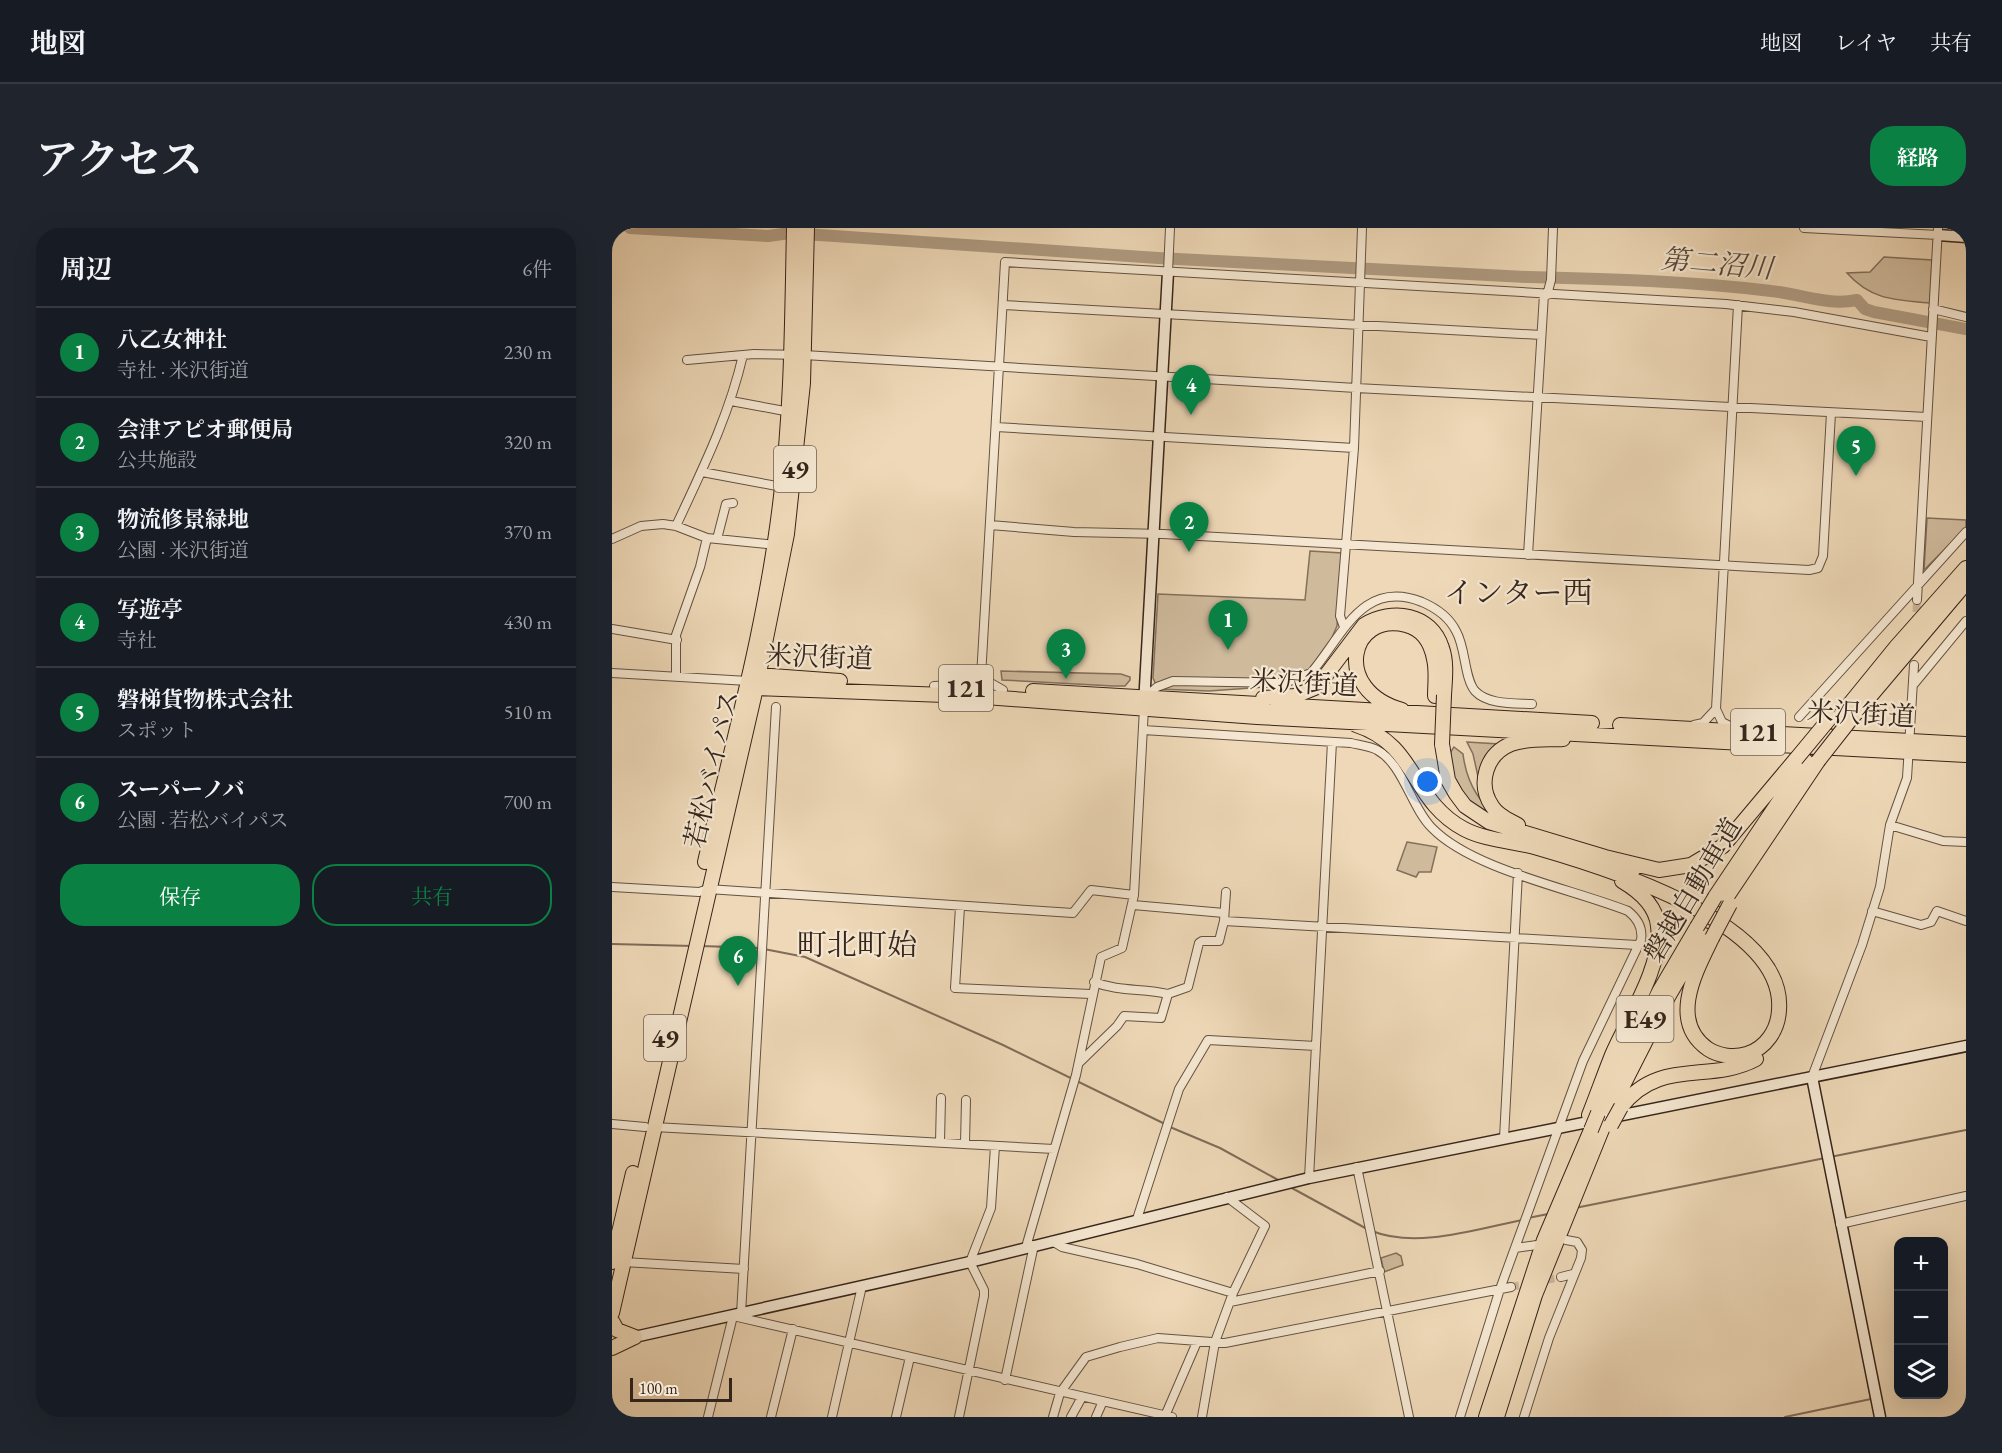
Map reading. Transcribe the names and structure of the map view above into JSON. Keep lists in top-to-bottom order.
{
  "streets": {
    "highway": [
      "49",
      "米沢街道",
      "121",
      "若松バイパス",
      "磐越自動車道",
      "E49"
    ]
  },
  "crossings": [
    ["米沢街道", "若松バイパス"]
  ],
  "districts": ["インター西", "町北町始"],
  "water": ["第二沼川"],
  "scale_bar": "100 m",
  "page": {
    "header": "地図",
    "nav": ["地図", "レイヤ", "共有"],
    "title": "アクセス",
    "buttons": [
      "経路",
      ["保存", "共有"]
    ],
    "heading": ["周辺", "6件"],
    "list": [
      {
        "mark": "1",
        "name": "八乙女神社",
        "note": "寺社 · 米沢街道",
        "value": "230 m"
      },
      {
        "mark": "2",
        "name": "会津アピオ郵便局",
        "note": "公共施設",
        "value": "320 m"
      },
      {
        "mark": "3",
        "name": "物流修景緑地",
        "note": "公園 · 米沢街道",
        "value": "370 m"
      },
      {
        "mark": "4",
        "name": "写遊亭",
        "note": "寺社",
        "value": "430 m"
      },
      {
        "mark": "5",
        "name": "磐梯貨物株式会社",
        "note": "スポット",
        "value": "510 m"
      },
      {
        "mark": "6",
        "name": "スーパーノバ",
        "note": "公園 · 若松バイパス",
        "value": "700 m"
      }
    ],
    "pins": [
      "4",
      "5",
      "2",
      "1",
      "3",
      "6"
    ],
    "map_buttons": ["+", "−"],
    "scale": "100 m"
  }
}
